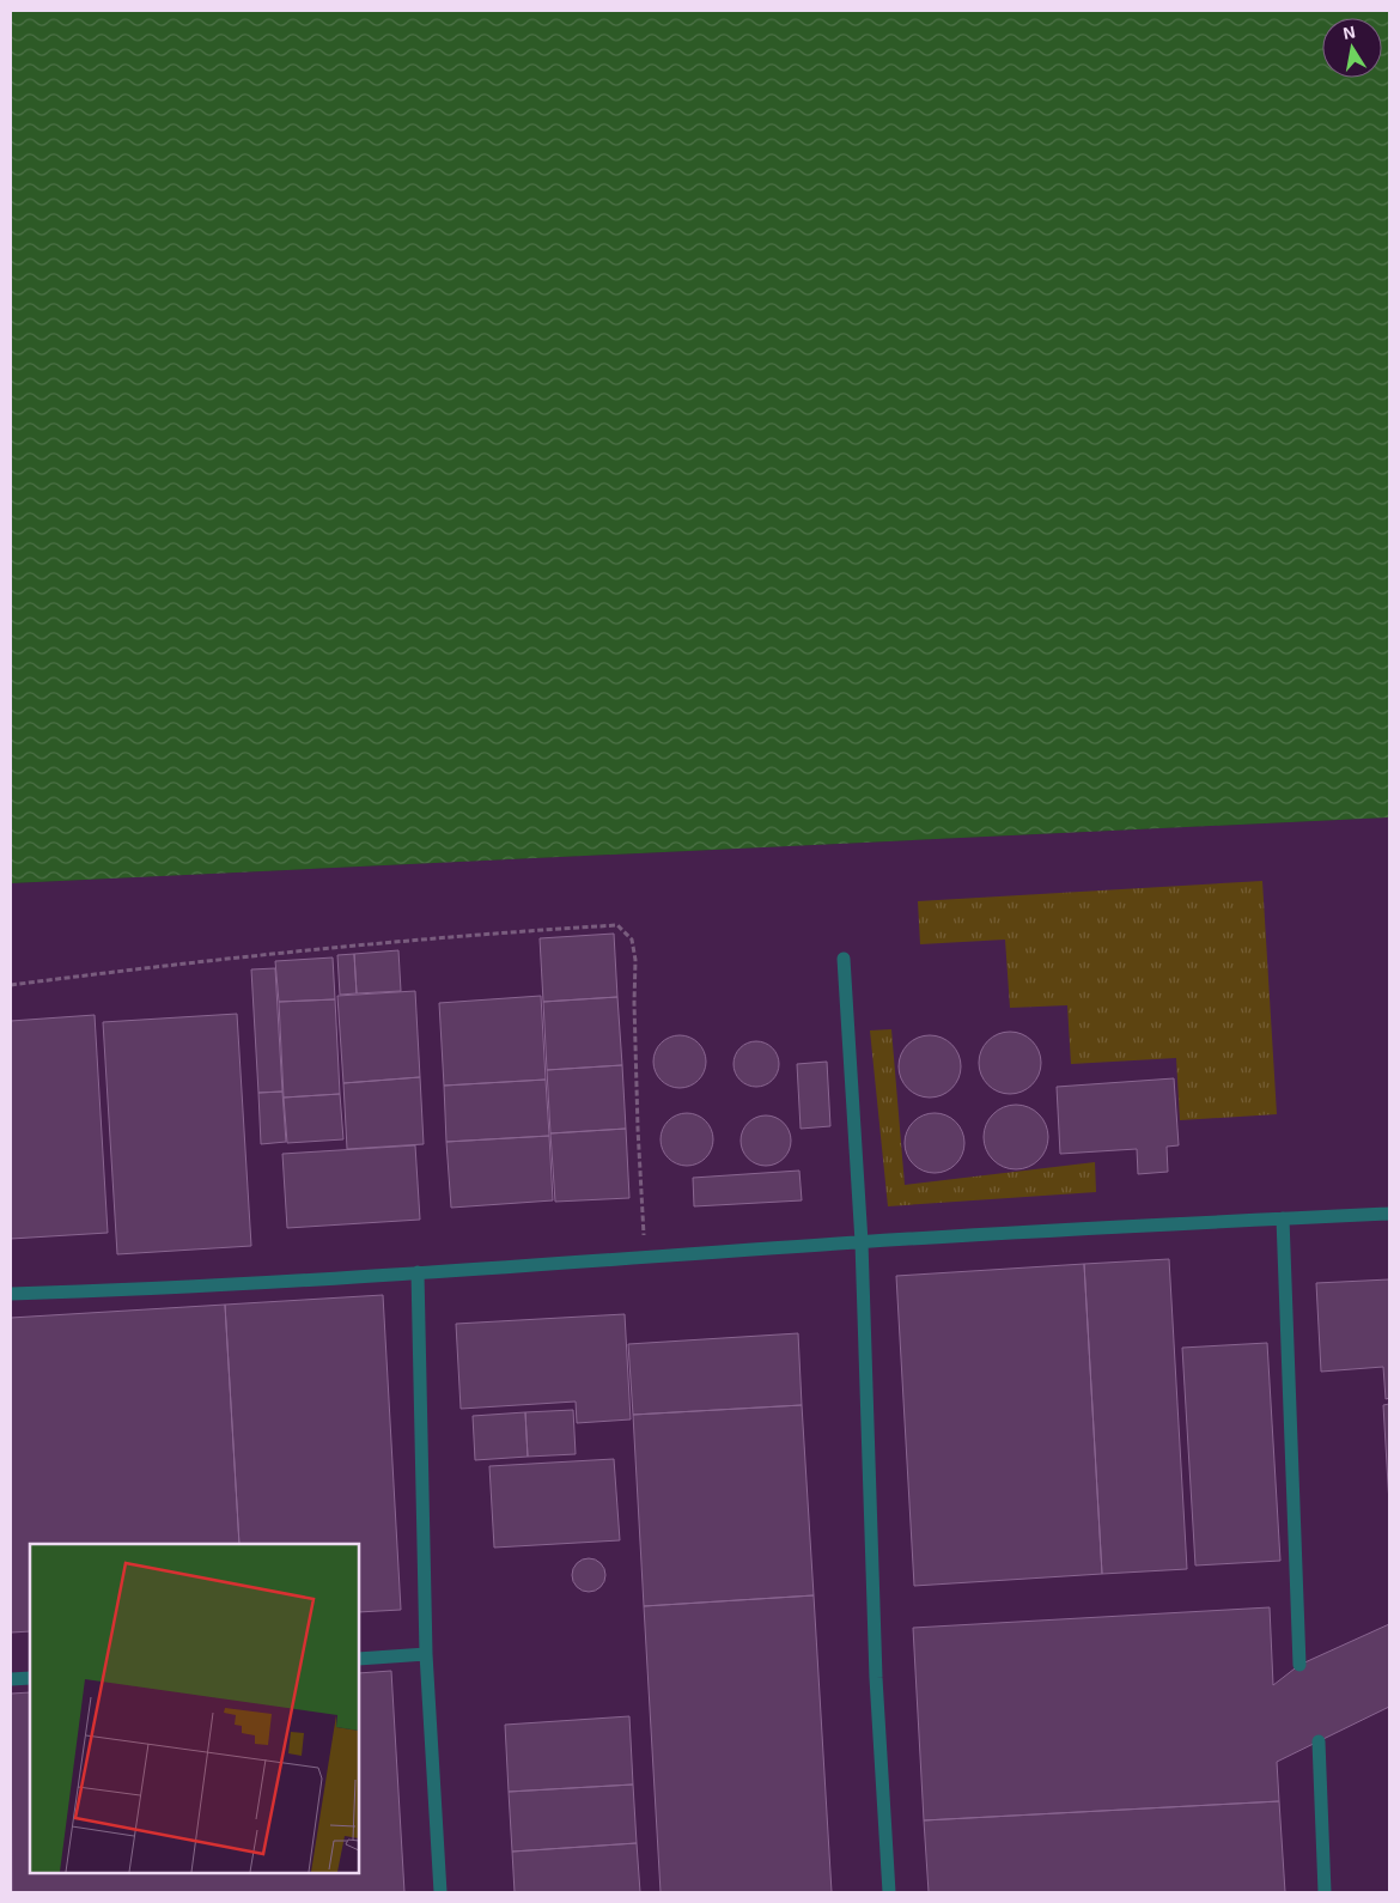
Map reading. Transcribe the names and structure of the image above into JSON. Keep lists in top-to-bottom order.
{
  "north": "top"
}
